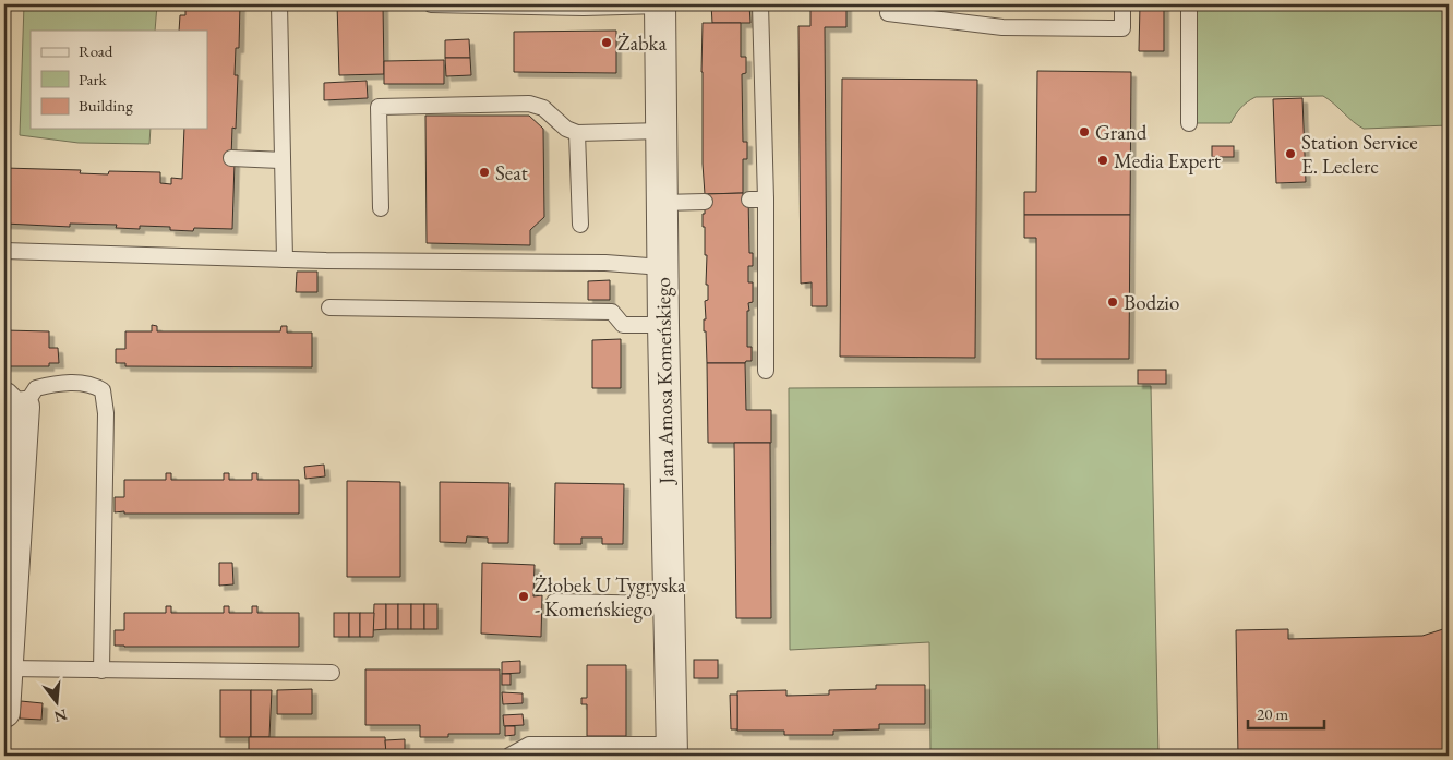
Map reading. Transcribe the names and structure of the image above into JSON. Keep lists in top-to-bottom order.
{
  "streets": {
    "street": ["Jana Amosa Komeńskiego"]
  },
  "places": [
    "Żabka",
    "Grand",
    "Station Service E. Leclerc",
    "Media Expert",
    "Seat",
    "Bodzio",
    "Żłobek U Tygryska - Komeńskiego"
  ],
  "legend": ["Road", "Park", "Building"],
  "scale_bar": "20 m",
  "north": "bottom"
}
